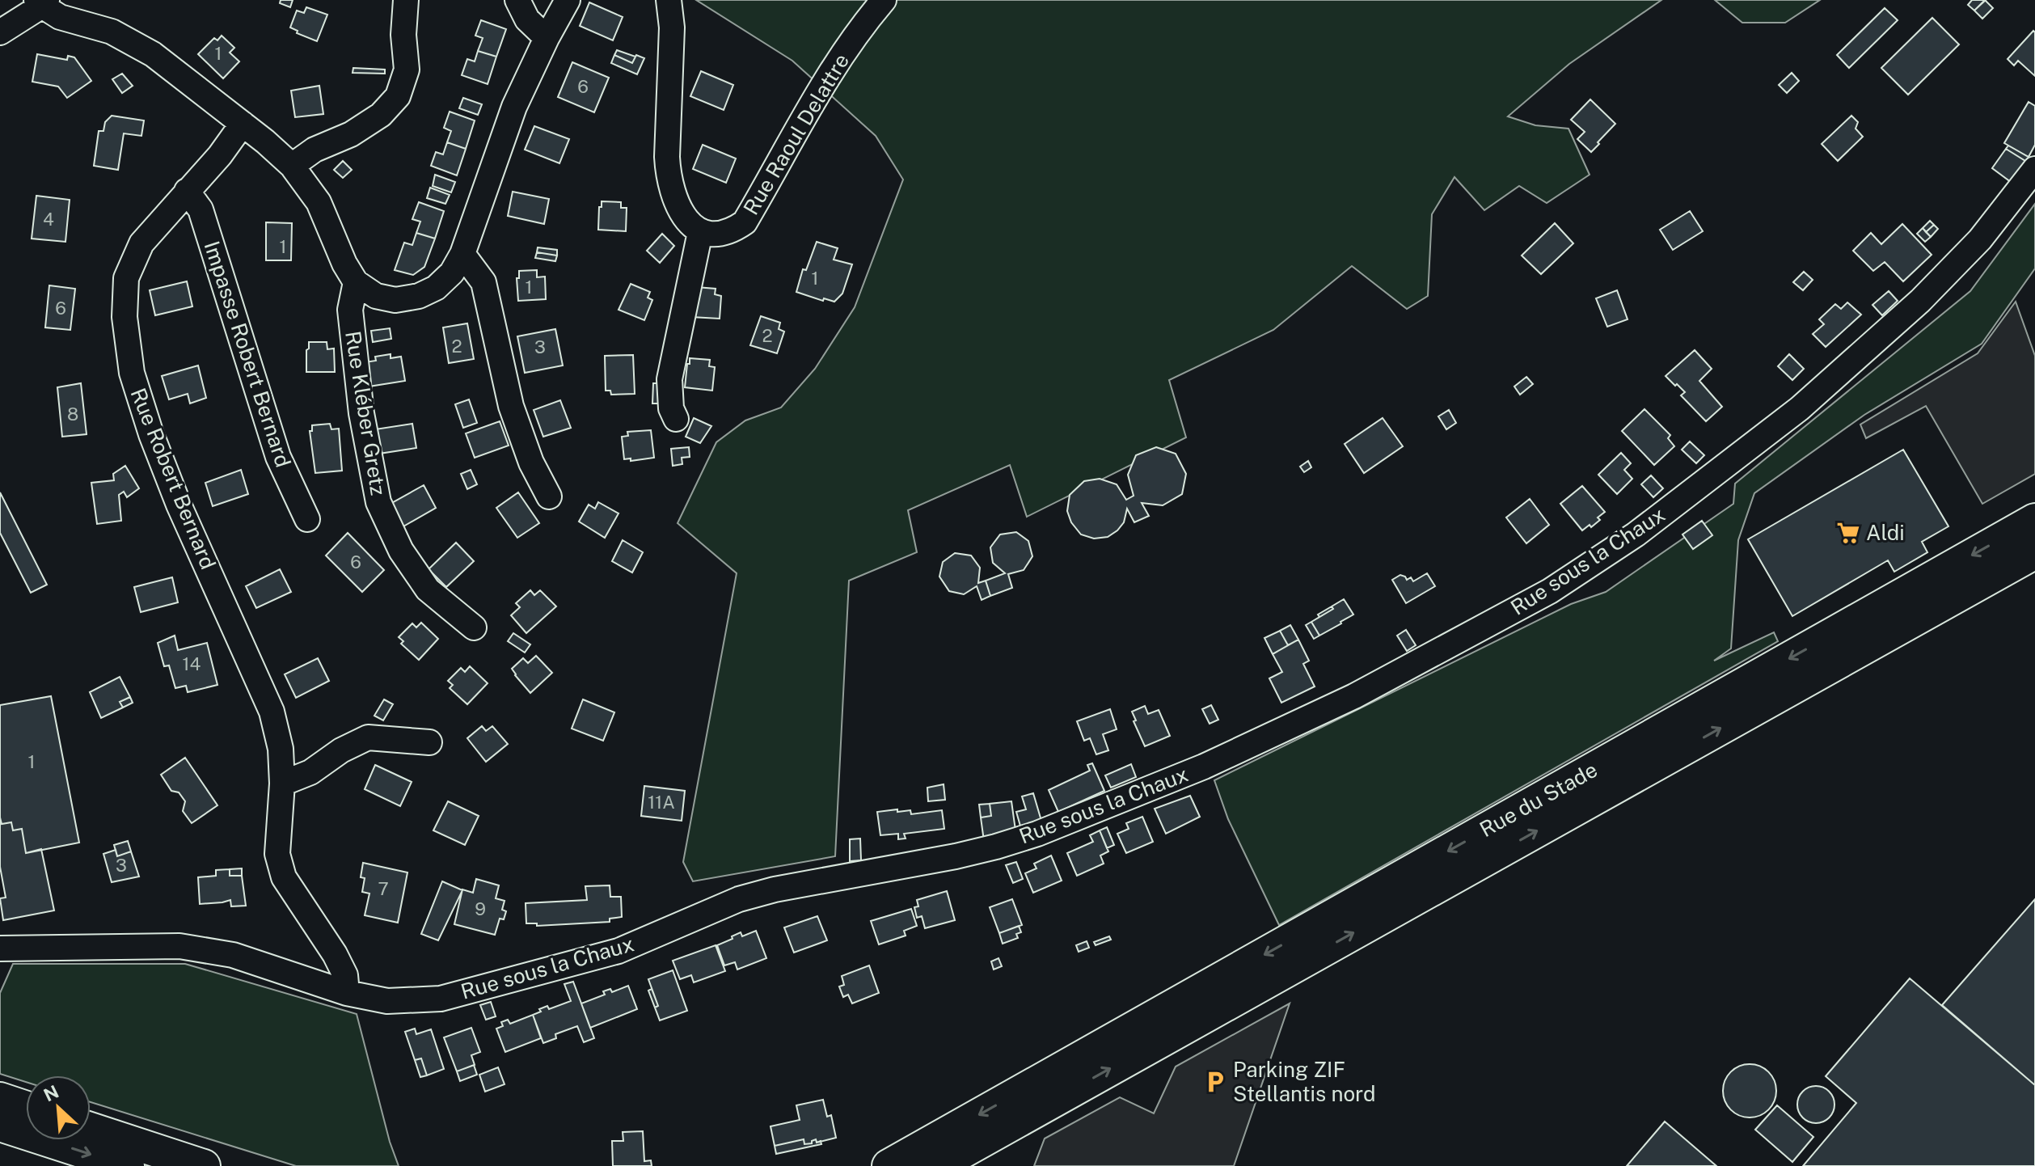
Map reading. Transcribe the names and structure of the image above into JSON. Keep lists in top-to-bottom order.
{
  "streets": {
    "main road": ["Rue du Stade"],
    "street": [
      "Rue Raoul Delattre",
      "Impasse Robert Bernard",
      "Rue Kléber Gretz",
      "Rue Robert Bernard",
      "Rue sous la Chaux"
    ]
  },
  "crossings": [
    ["Impasse Robert Bernard", "Rue Robert Bernard"],
    ["Rue Robert Bernard", "Rue sous la Chaux"]
  ],
  "places": {
    "supermarket": ["Aldi"],
    "parking": ["Parking ZIF Stellantis nord"]
  },
  "house_numbers": [
    "1",
    "6",
    "4",
    "1",
    "1",
    "1",
    "6",
    "2",
    "2",
    "3",
    "8",
    "6",
    "14",
    "1",
    "11A",
    "3",
    "7",
    "9"
  ],
  "north": "top left"
}
